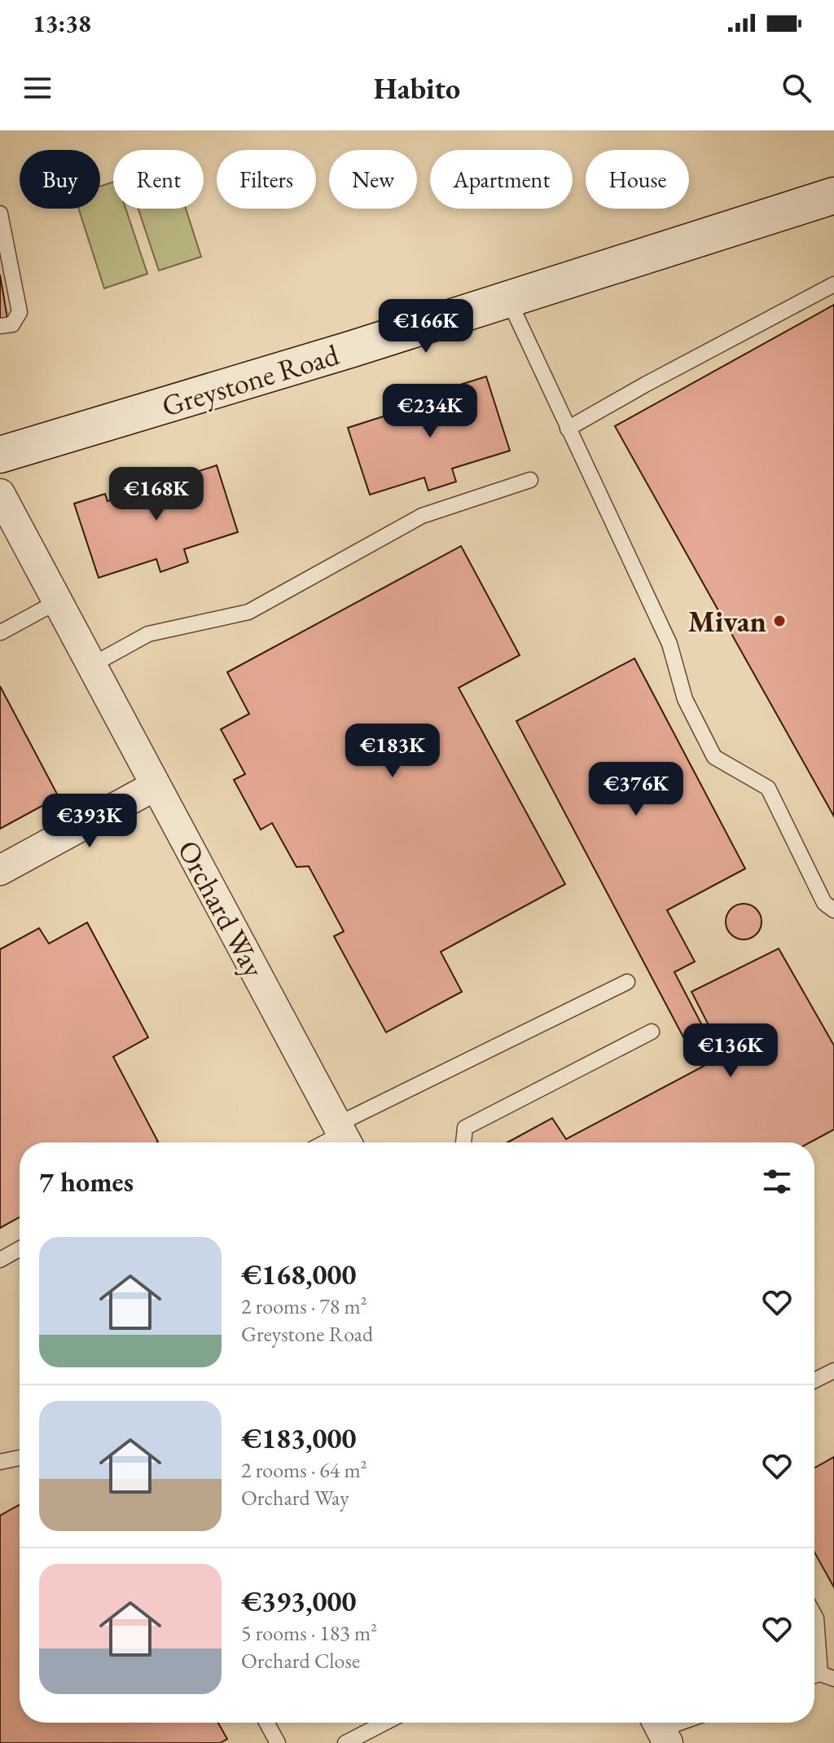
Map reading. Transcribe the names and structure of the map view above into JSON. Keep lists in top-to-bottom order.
{
  "streets": {
    "main road": ["Greystone Road"],
    "street": ["Orchard Way"]
  },
  "places": ["Mivan"],
  "page": {
    "status": "13:38",
    "header": "Habito",
    "chip": [
      "Buy",
      "Rent",
      "Filters",
      "New",
      "Apartment",
      "House"
    ],
    "price": [
      "€166K",
      "€234K",
      "€168K",
      "€183K",
      "€376K",
      "€393K",
      "€136K"
    ],
    "heading": "7 homes",
    "list": [
      {
        "name": "€168,000",
        "note": "2 rooms · 78 m² · Greystone Road"
      },
      {
        "name": "€183,000",
        "note": "2 rooms · 64 m² · Orchard Way"
      },
      {
        "name": "€393,000",
        "note": "5 rooms · 183 m² · Orchard Close"
      }
    ]
  }
}
